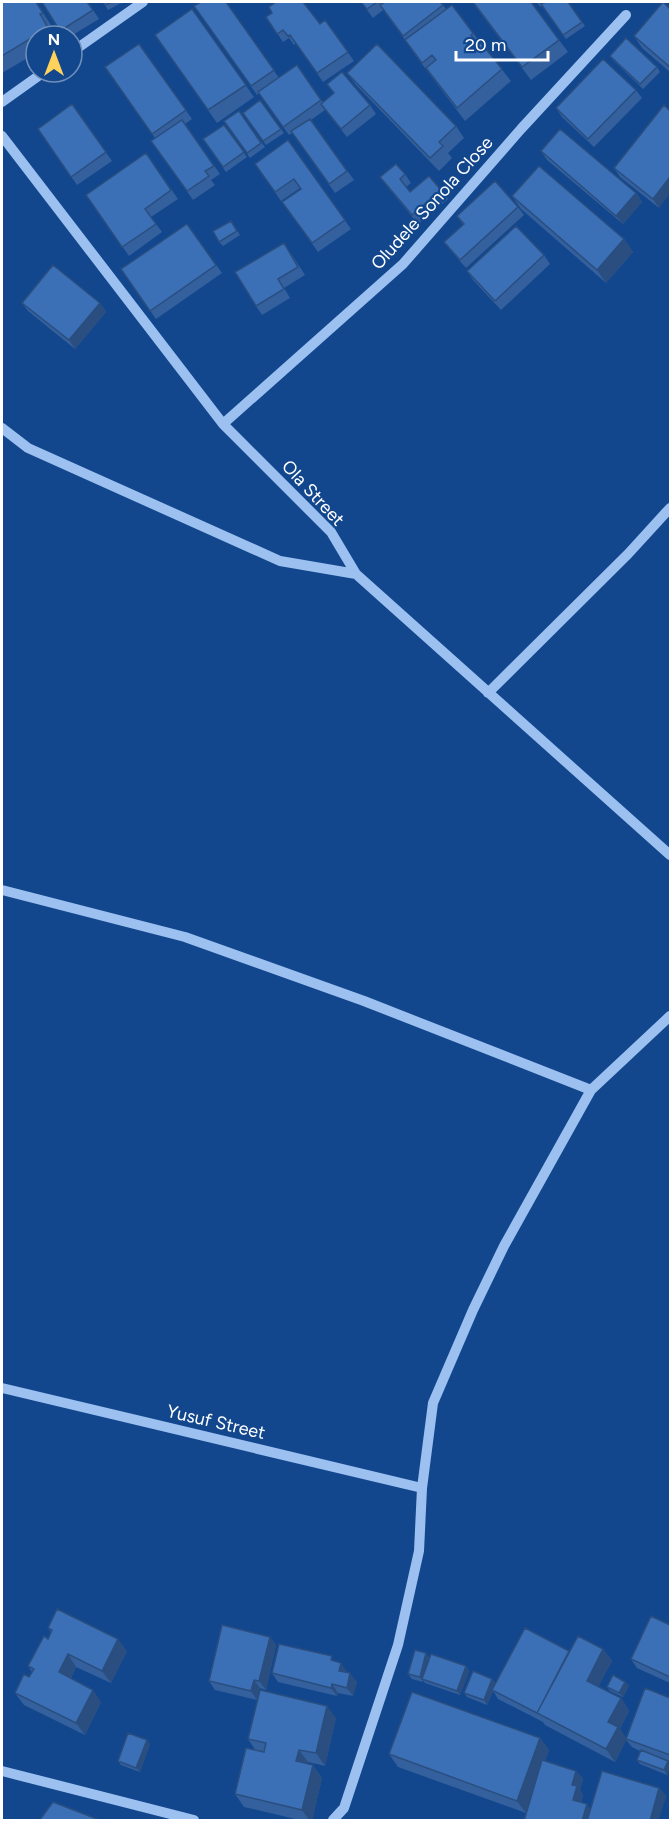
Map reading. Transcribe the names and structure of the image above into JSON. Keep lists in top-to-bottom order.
{
  "streets": {
    "street": ["Oludele Sonola Close", "Ola Street", "Yusuf Street"]
  },
  "crossings": [
    ["Oludele Sonola Close", "Ola Street"]
  ],
  "scale_bar": "20 m",
  "north": "top"
}
